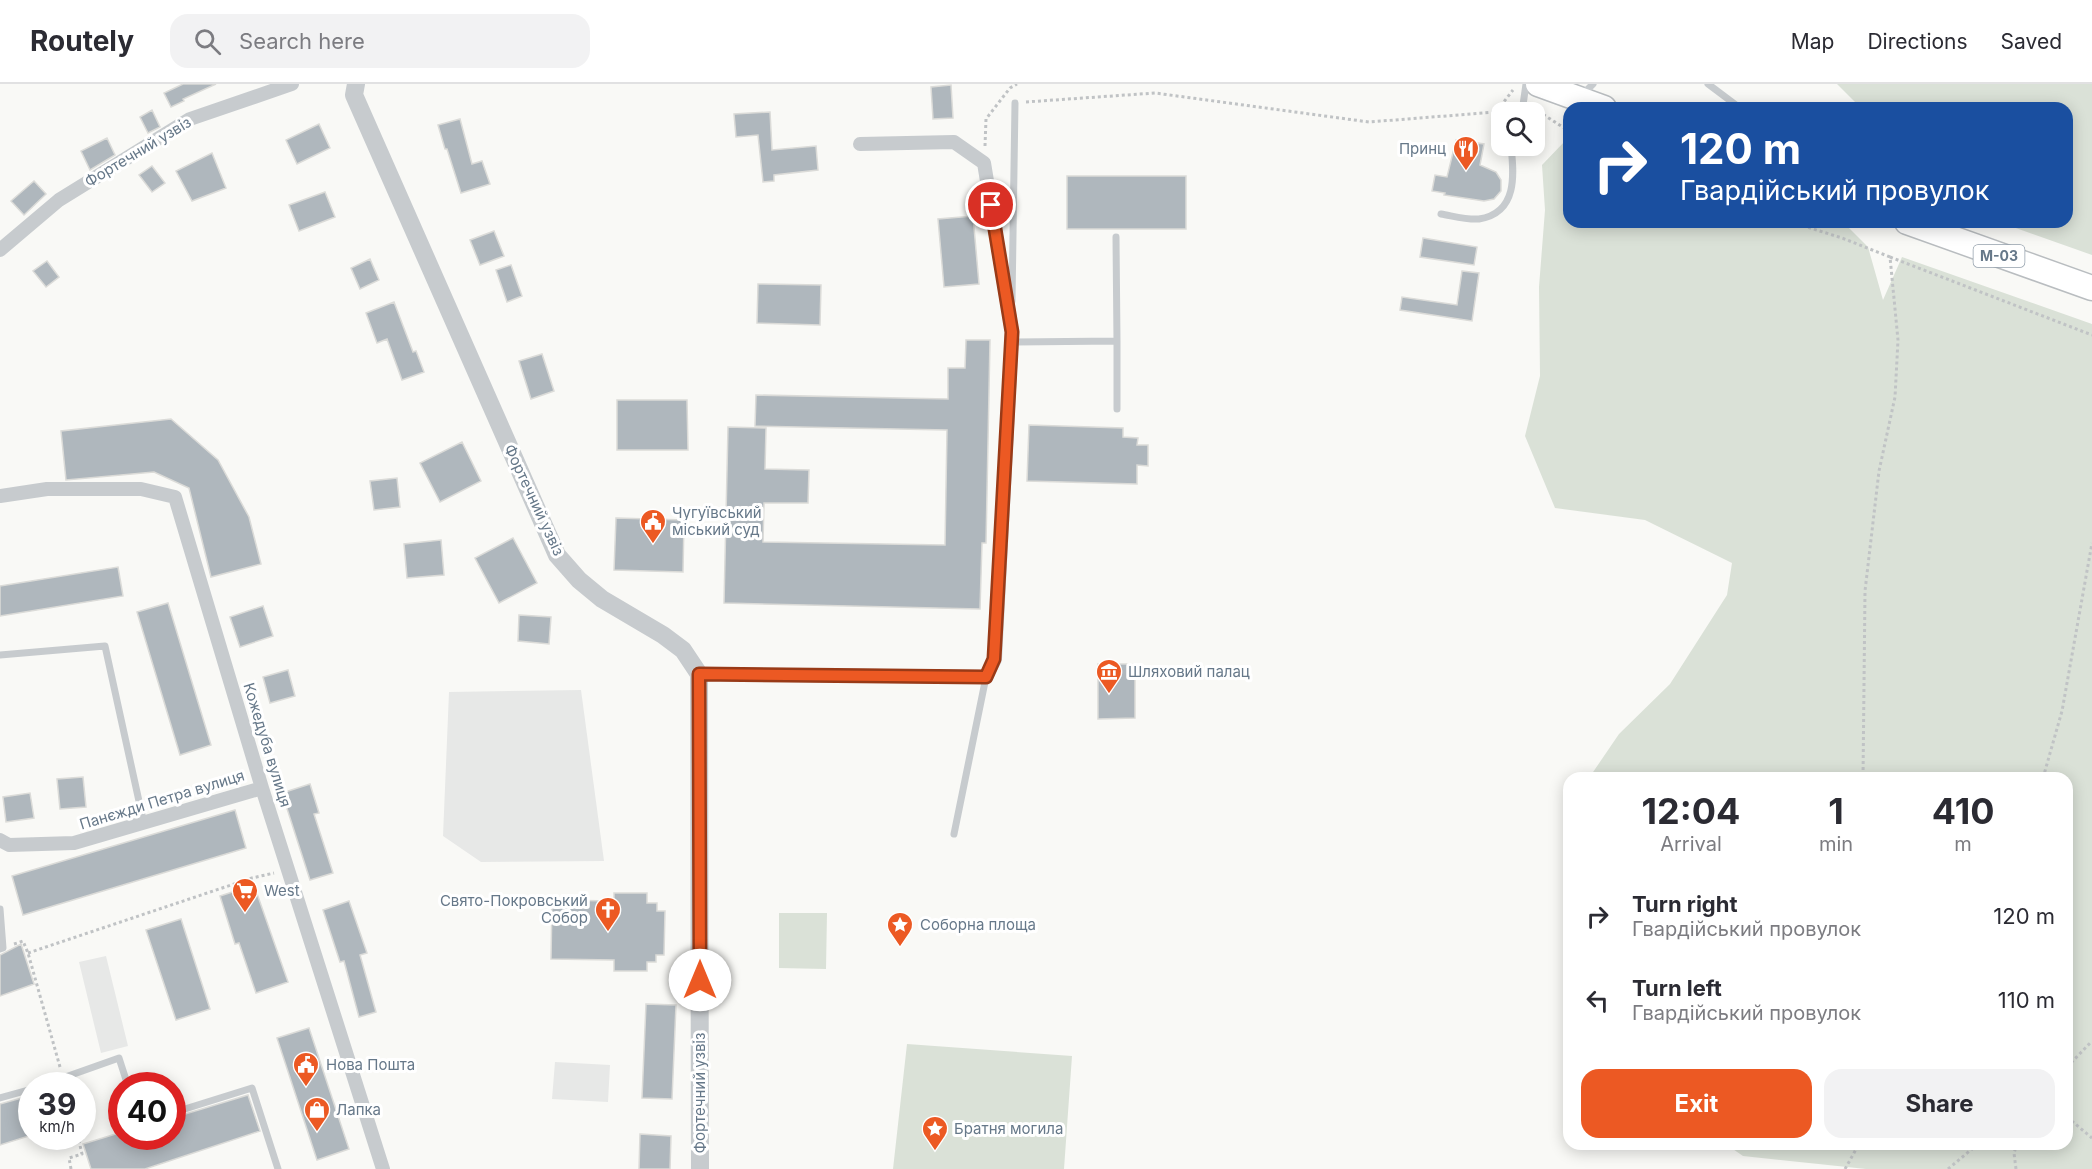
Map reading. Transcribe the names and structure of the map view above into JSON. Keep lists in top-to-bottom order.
{
  "streets": {
    "highway": ["М-03"],
    "street": ["Фортечний узвіз", "Кожедуба вулиця", "Панєжди Петра вулиця"]
  },
  "crossings": [
    ["Кожедуба вулиця", "Панєжди Петра вулиця"]
  ],
  "places": {
    "restaurant": ["Принц"],
    "public building": ["Чугуївський міський суд", "Нова Пошта"],
    "museum": ["Шляховий палац"],
    "supermarket": ["West"],
    "church": ["Свято-Покровський Собор"],
    "place": ["Соборна площа", "Братня могила"],
    "shop": ["Лапка"]
  },
  "page": {
    "header": "Routely",
    "search": "Search here",
    "nav": ["Map", "Directions", "Saved"],
    "turn": ["120 m", "Гвардійський провулок"],
    "eta": [
      "12:04",
      "Arrival",
      "1",
      "min",
      "410",
      "m"
    ],
    "list": [
      {
        "name": "Turn right",
        "note": "Гвардійський провулок",
        "value": "120 m"
      },
      {
        "name": "Turn left",
        "note": "Гвардійський провулок",
        "value": "110 m"
      }
    ],
    "buttons": ["Exit", "Share"],
    "speed": "39 km/h",
    "limit": "40"
  }
}
